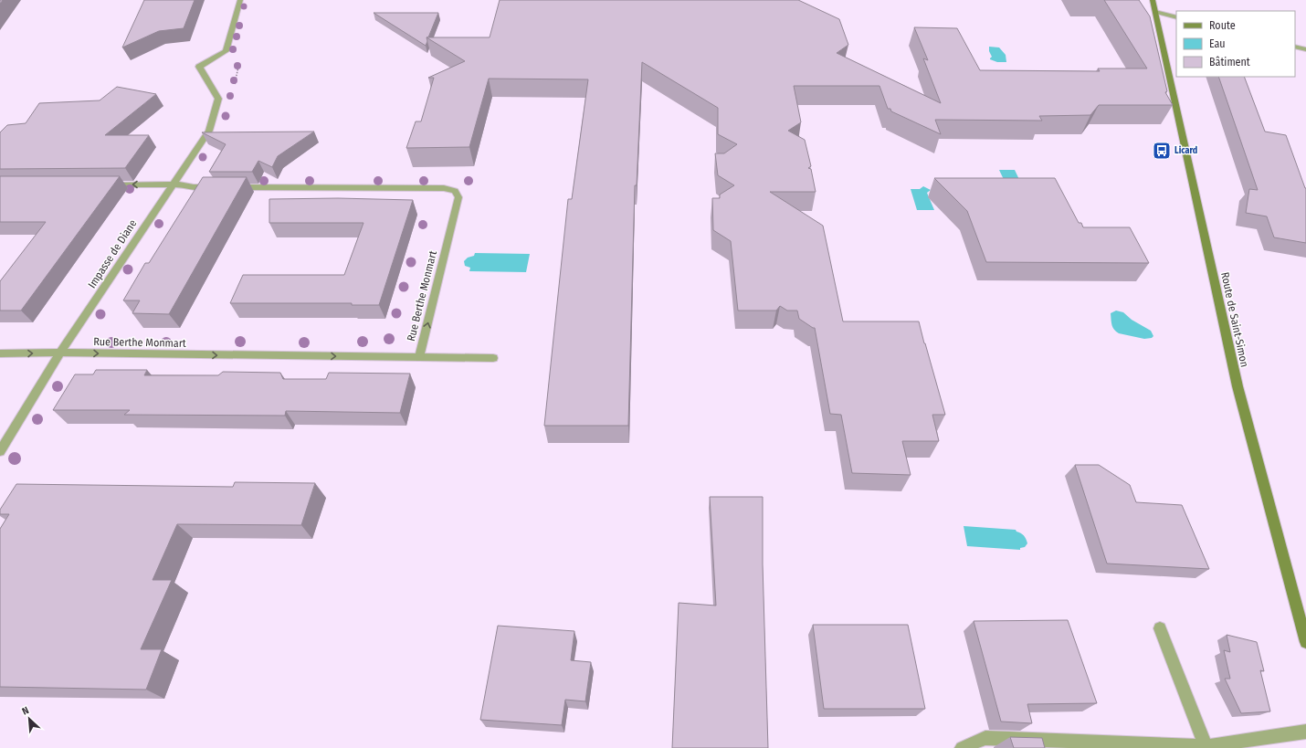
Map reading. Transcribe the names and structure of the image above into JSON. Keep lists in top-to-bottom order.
{
  "streets": {
    "main road": ["Route de Saint-Simon"],
    "street": ["Impasse de Diane", "Rue Berthe Monmart"]
  },
  "crossings": [
    ["Impasse de Diane", "Rue Berthe Monmart"]
  ],
  "places": {
    "bus stop": ["Licard"]
  },
  "legend": ["Route", "Eau", "Bâtiment"],
  "north": "top left"
}
